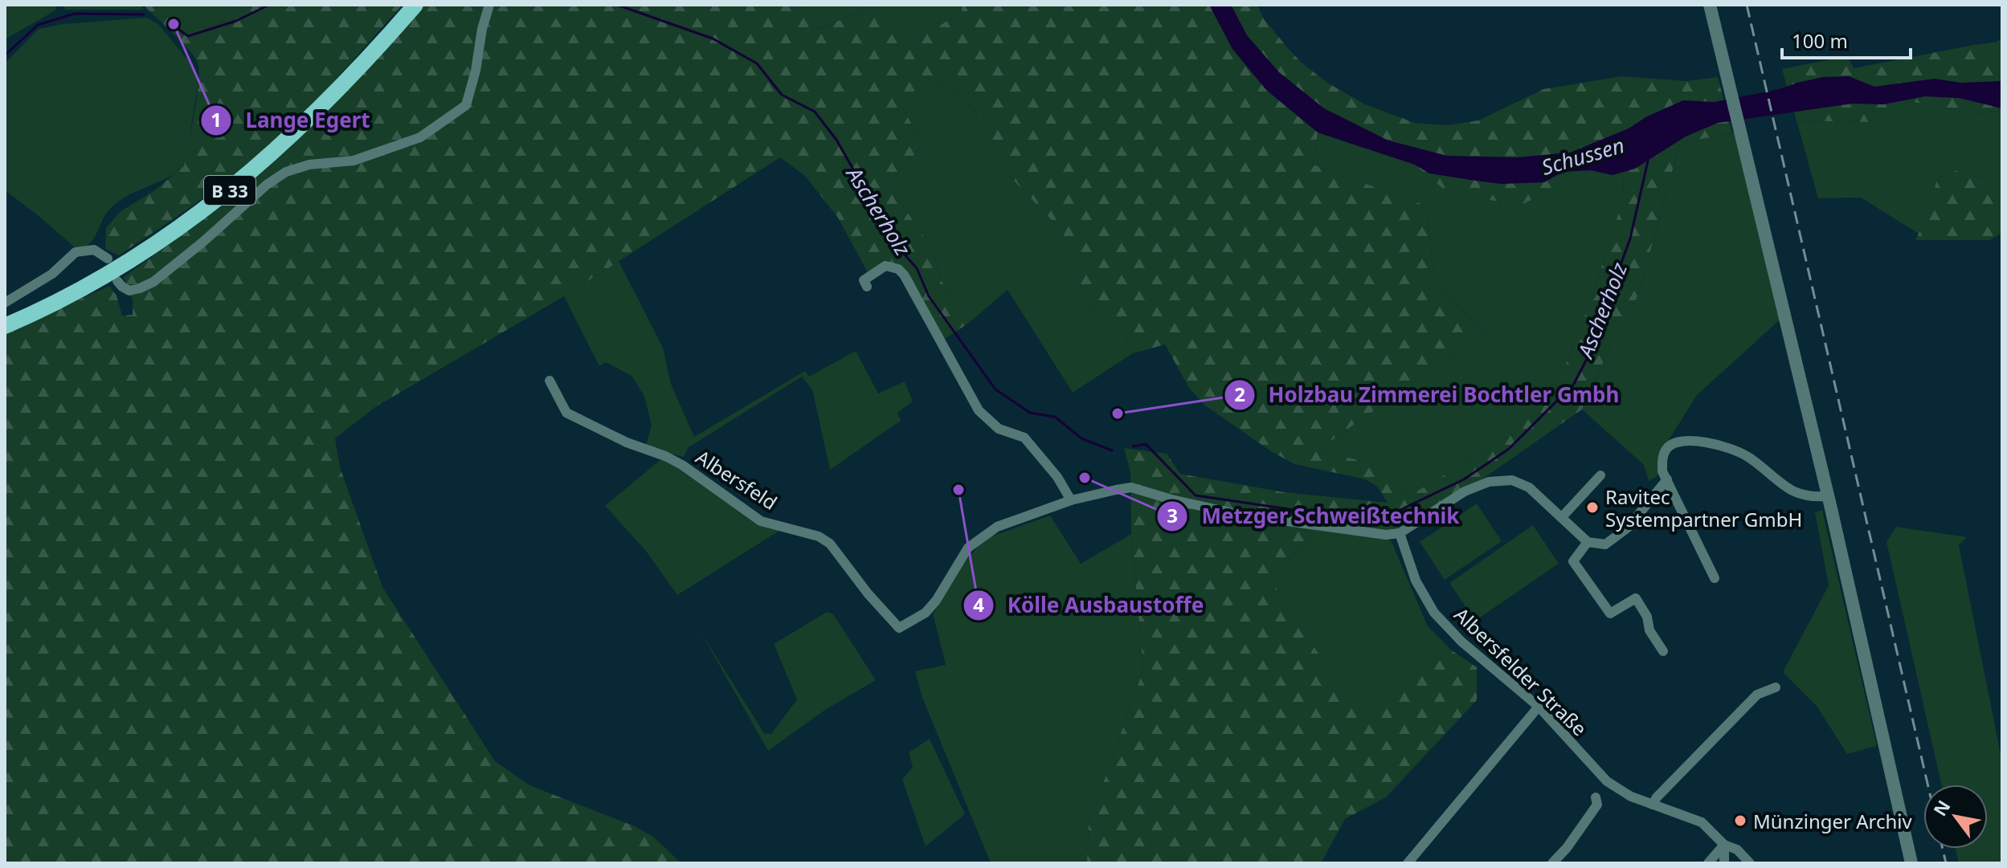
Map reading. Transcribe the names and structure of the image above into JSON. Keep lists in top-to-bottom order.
{
  "streets": {
    "main road": ["B 33"],
    "street": ["Albersfeld", "Albersfelder Straße"]
  },
  "crossings": [
    ["Albersfeld", "Albersfelder Straße"]
  ],
  "water": ["Schussen", "Ascherholz"],
  "places": [
    "Lange Egert",
    "Holzbau Zimmerei Bochtler Gmbh",
    "Metzger Schweißtechnik",
    "Kölle Ausbaustoffe",
    "Ravitec Systempartner GmbH",
    "Münzinger Archiv"
  ],
  "scale_bar": "100 m",
  "north": "top left"
}
